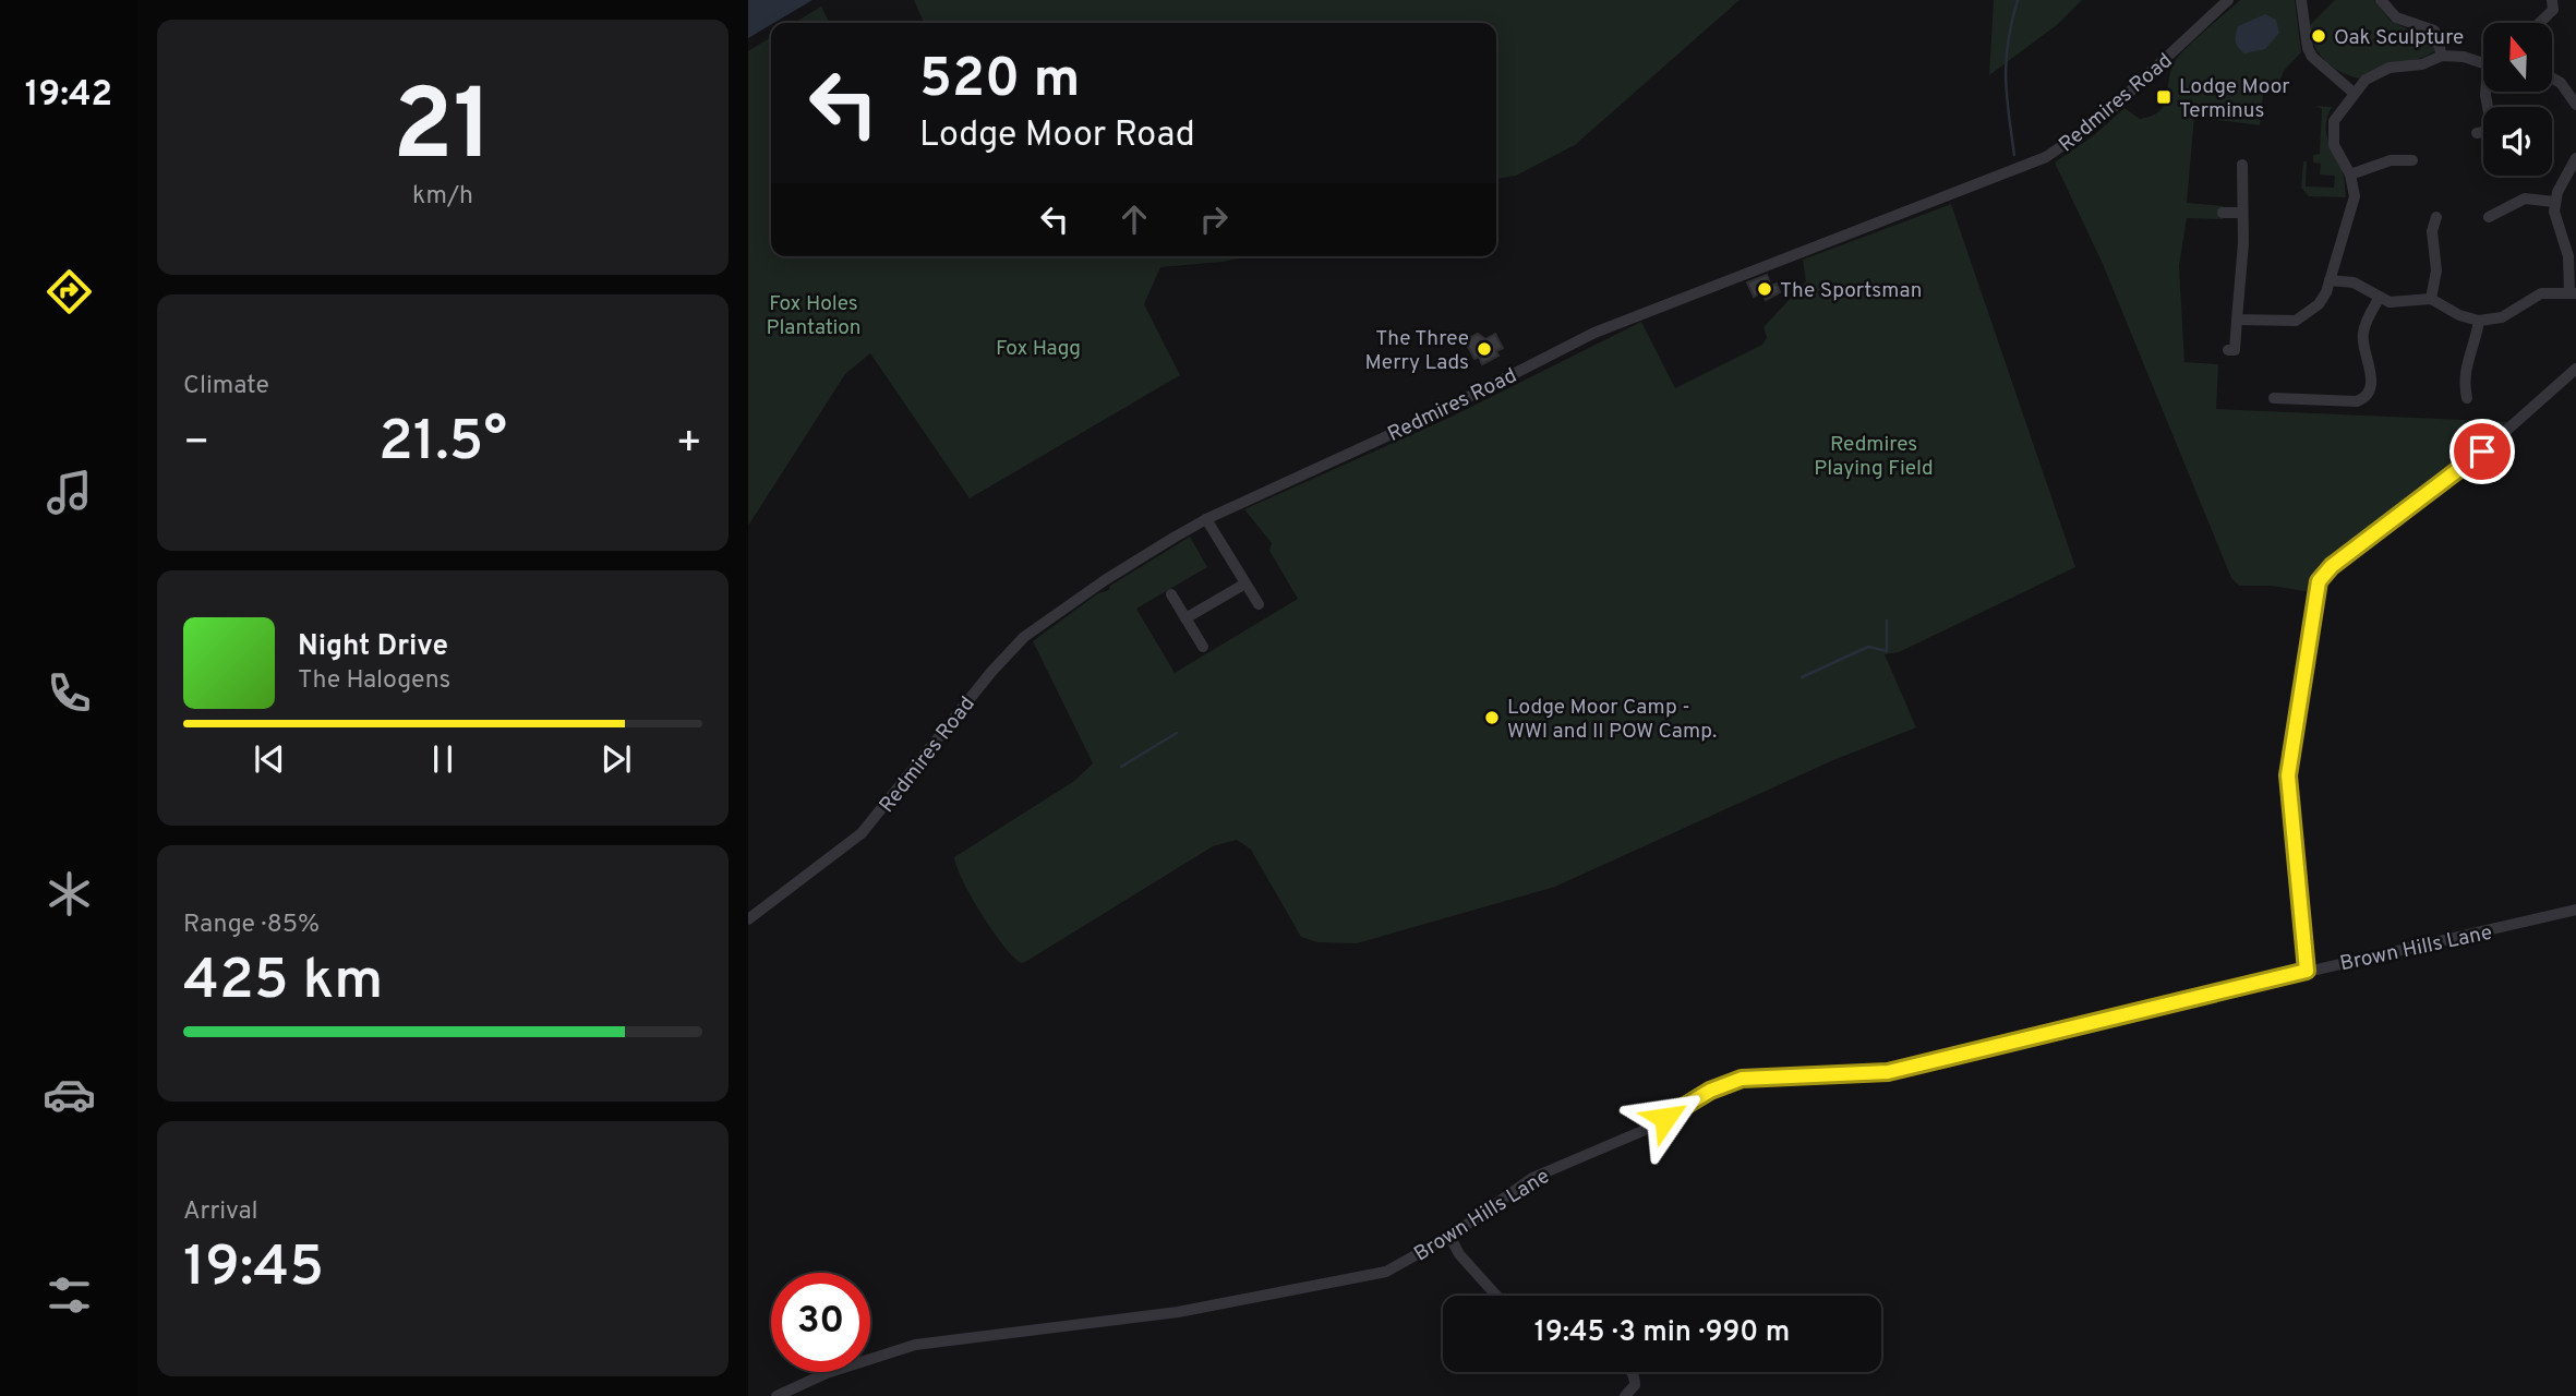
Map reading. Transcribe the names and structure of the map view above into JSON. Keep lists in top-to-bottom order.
{
  "streets": {
    "street": ["Redmires Road", "Brown Hills Lane"]
  },
  "parks": ["Fox Holes Plantation", "Fox Hagg", "Redmires Playing Field"],
  "places": {
    "other": [
      "Oak Sculpture",
      "The Sportsman",
      "The Three Merry Lads",
      "Lodge Moor Camp - WWI and II POW Camp."
    ],
    "transit": ["Lodge Moor Terminus"]
  },
  "north": "top",
  "page": {
    "tabs": "19:42",
    "tile": [
      ["21", "km/h"],
      "Climate",
      ["Range · 85%", "425 km"],
      ["Arrival", "19:45"]
    ],
    "turn": ["520 m", "Lodge Moor Road"],
    "heat": ["−", "21.5°", "+"],
    "song": ["Night Drive", "The Halogens"],
    "limit": "30",
    "trip": "19:45 · 3 min · 990 m"
  }
}
